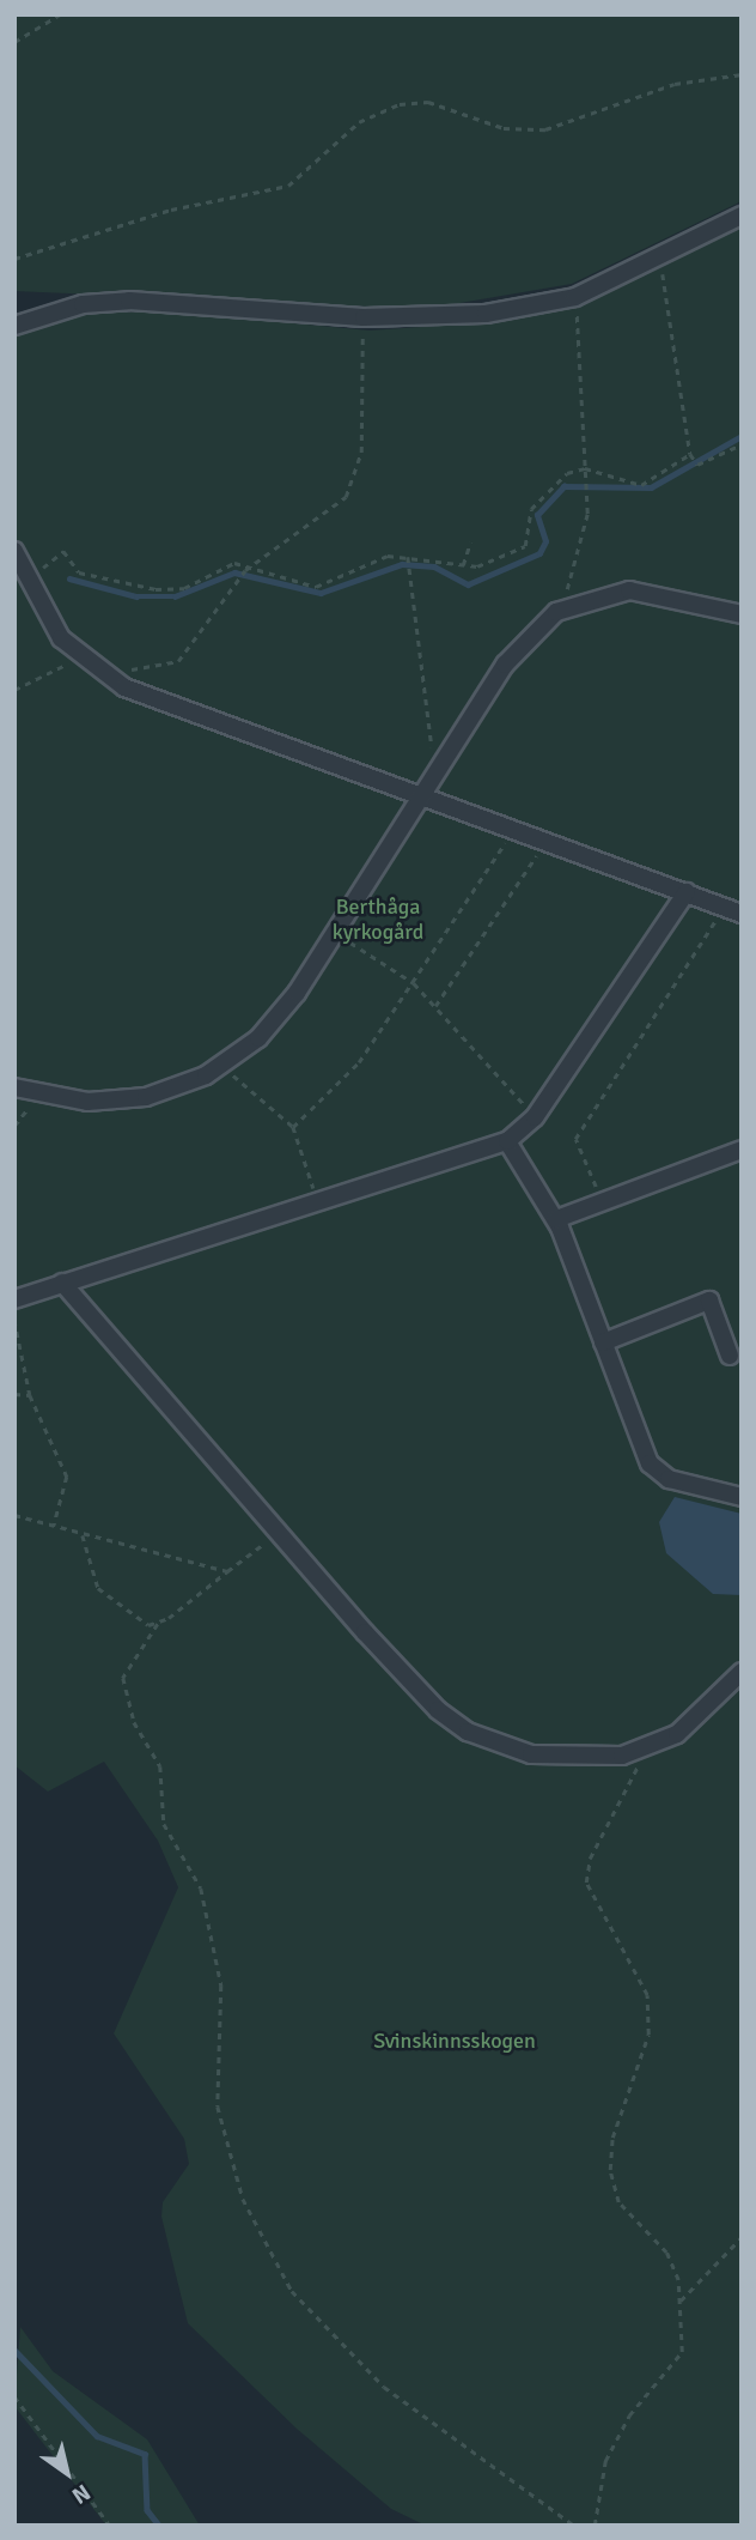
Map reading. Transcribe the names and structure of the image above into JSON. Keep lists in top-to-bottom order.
{
  "parks": ["Berthåga kyrkogård", "Svinskinnsskogen"],
  "north": "bottom right"
}
